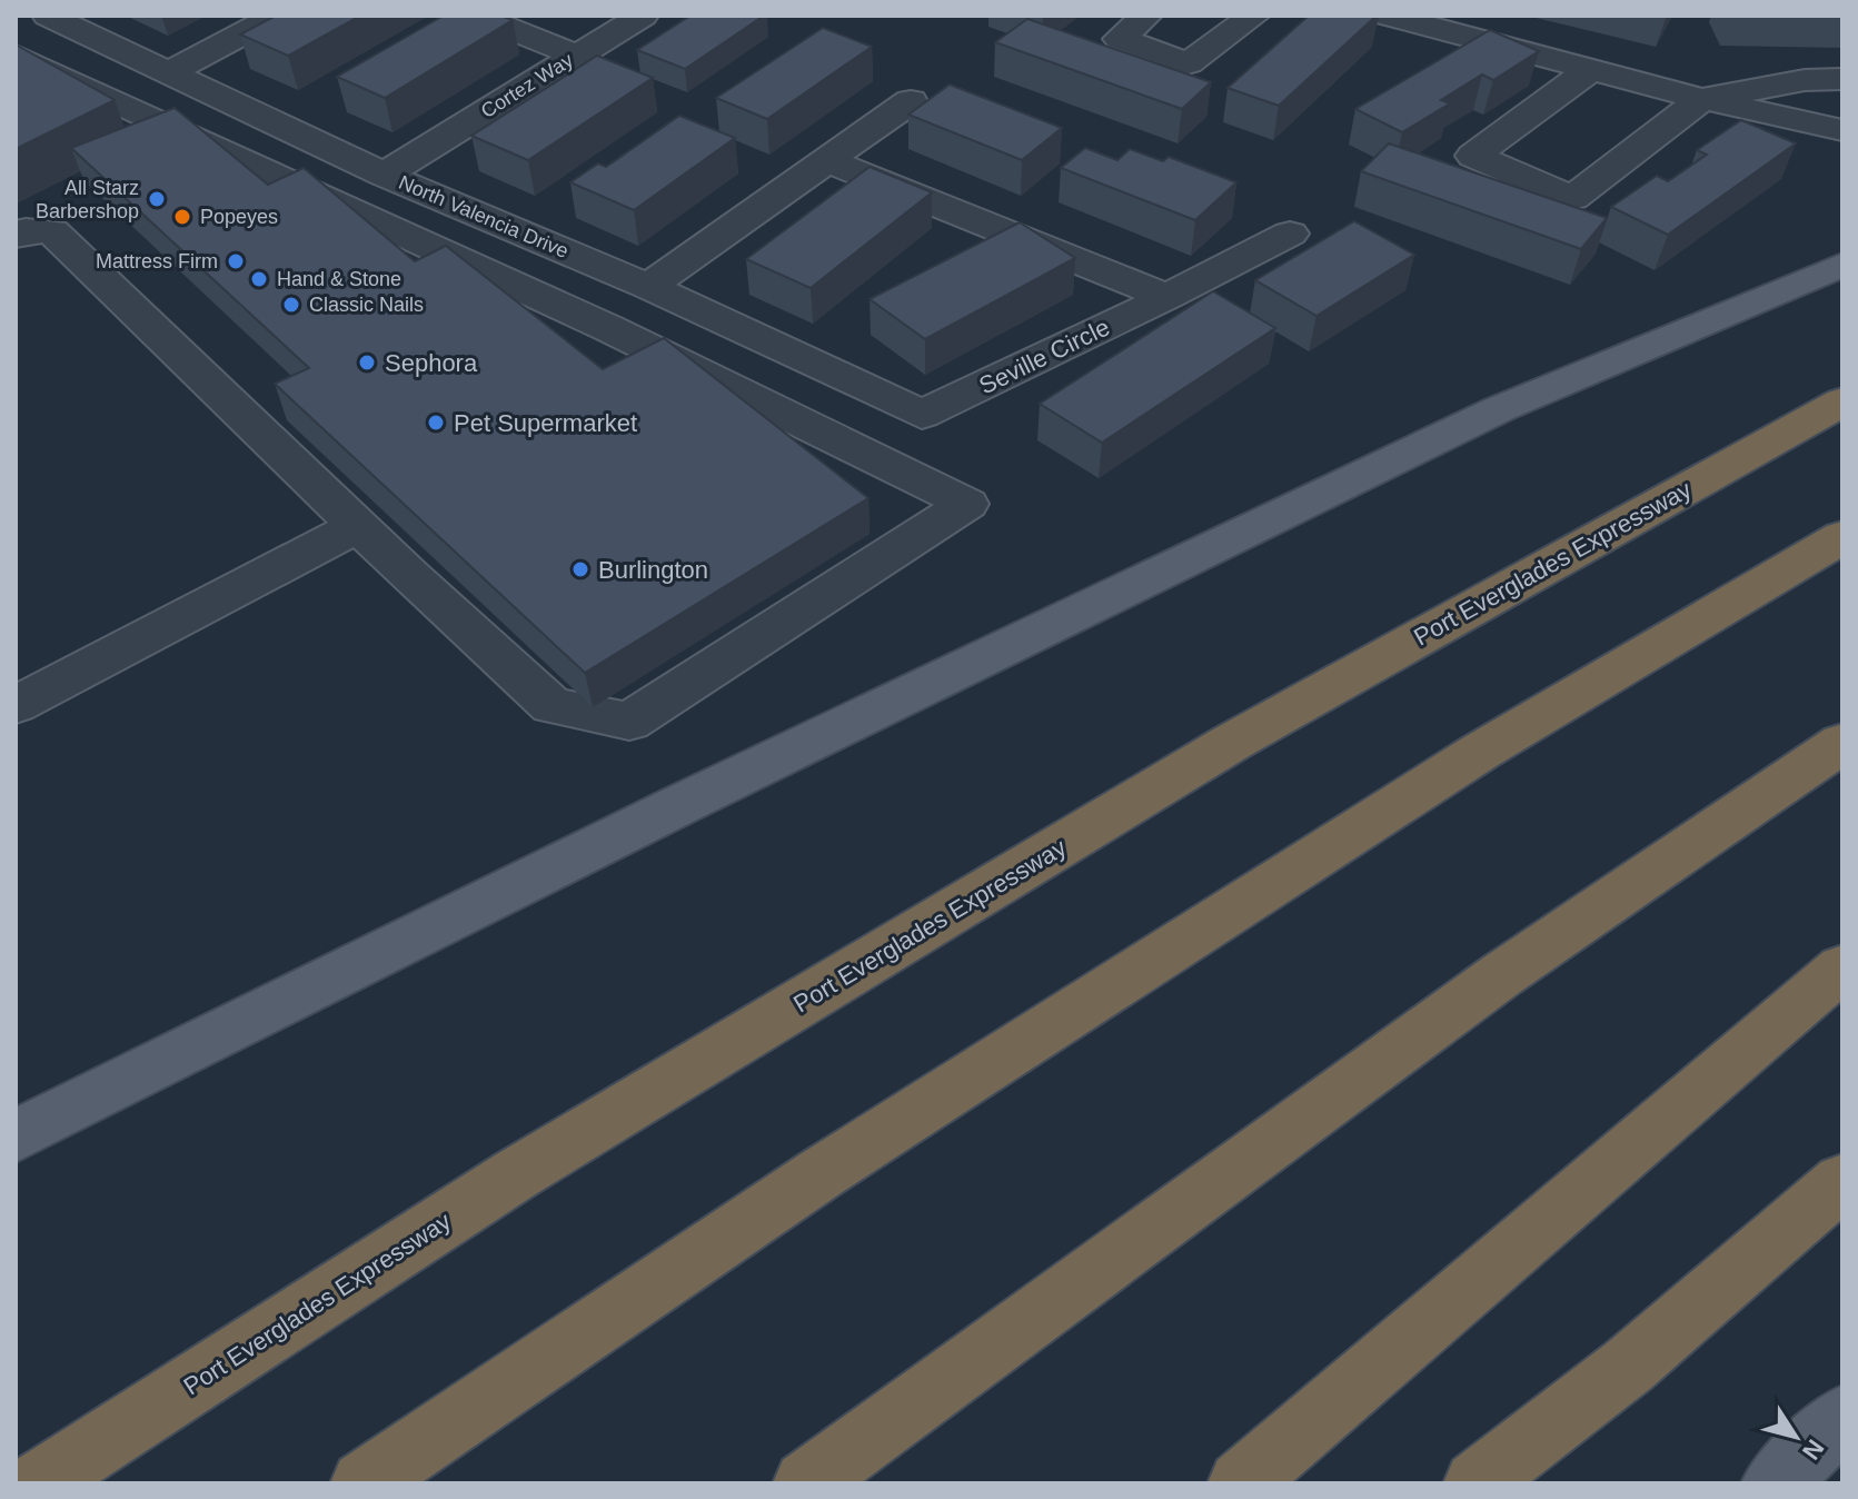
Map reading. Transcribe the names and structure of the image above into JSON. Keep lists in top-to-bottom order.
{
  "streets": {
    "highway": ["Port Everglades Expressway"],
    "street": ["Cortez Way", "North Valencia Drive", "Seville Circle"]
  },
  "crossings": [
    ["Cortez Way", "North Valencia Drive"],
    ["North Valencia Drive", "Seville Circle"]
  ],
  "places": [
    "All Starz Barbershop",
    "Popeyes",
    "Mattress Firm",
    "Hand & Stone",
    "Classic Nails",
    "Sephora",
    "Pet Supermarket",
    "Burlington"
  ],
  "north": "bottom right"
}
